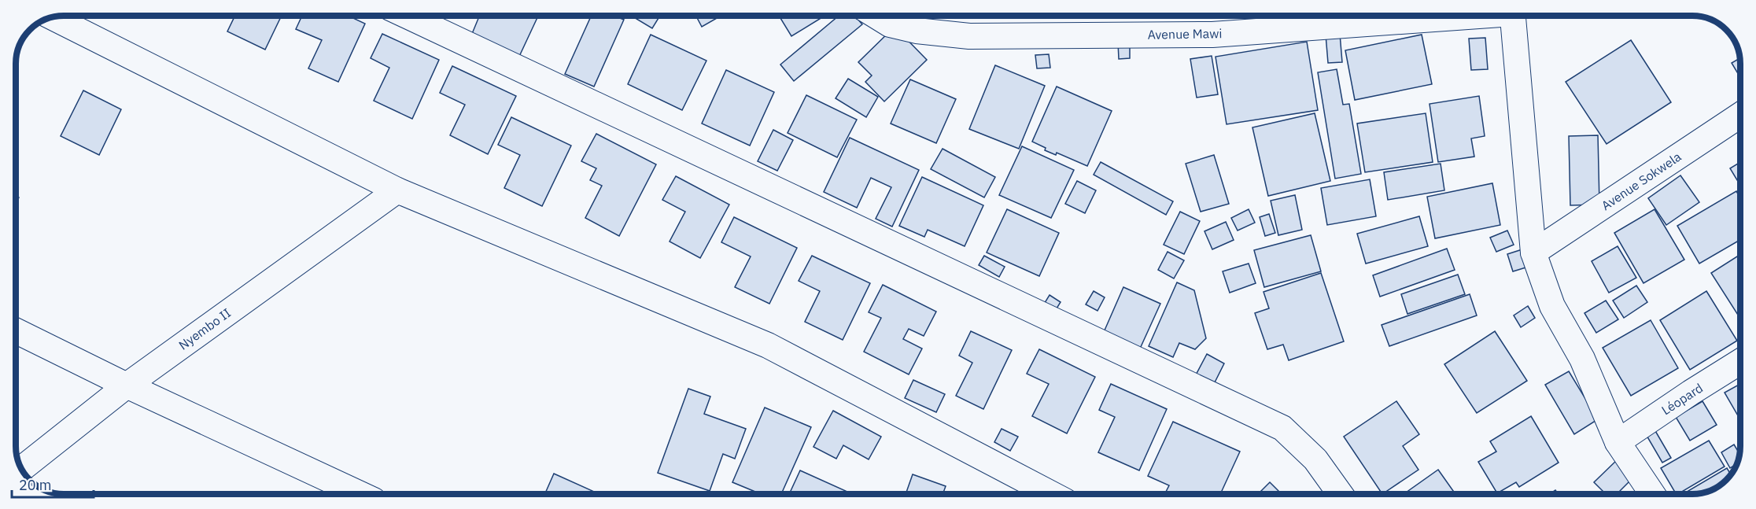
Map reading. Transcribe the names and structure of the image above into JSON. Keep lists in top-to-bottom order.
{
  "streets": {
    "street": [
      "Avenue Mawi",
      "Avenue Sokwela",
      "Nyembo II",
      "Léopard"
    ]
  },
  "scale_bar": "20 m"
}
